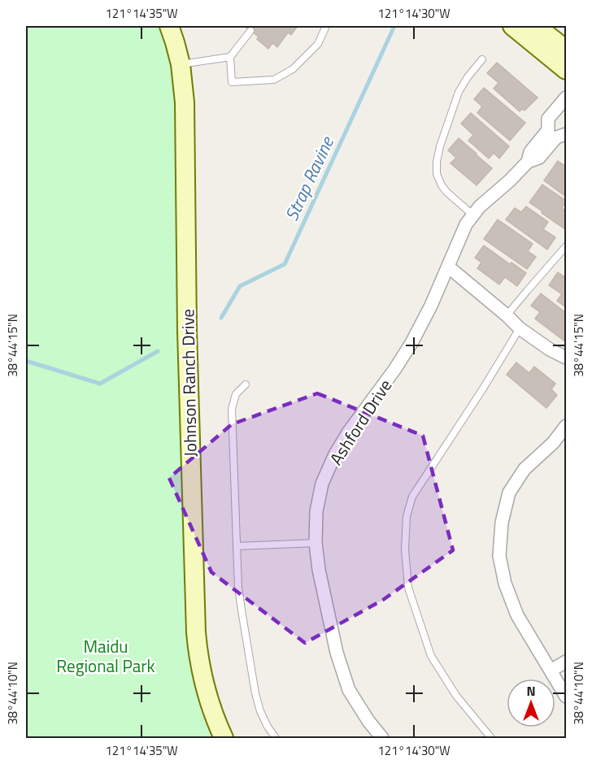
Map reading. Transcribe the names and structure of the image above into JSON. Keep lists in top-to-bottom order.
{
  "streets": {
    "street": ["Johnson Ranch Drive", "Ashford Drive"]
  },
  "water": ["Strap Ravine"],
  "parks": ["Maidu Regional Park"],
  "north": "top",
  "coordinates": [
    "121°14'35\"W",
    "121°14'30\"W",
    "38°44'15\"N",
    "38°44'10\"N"
  ]
}
